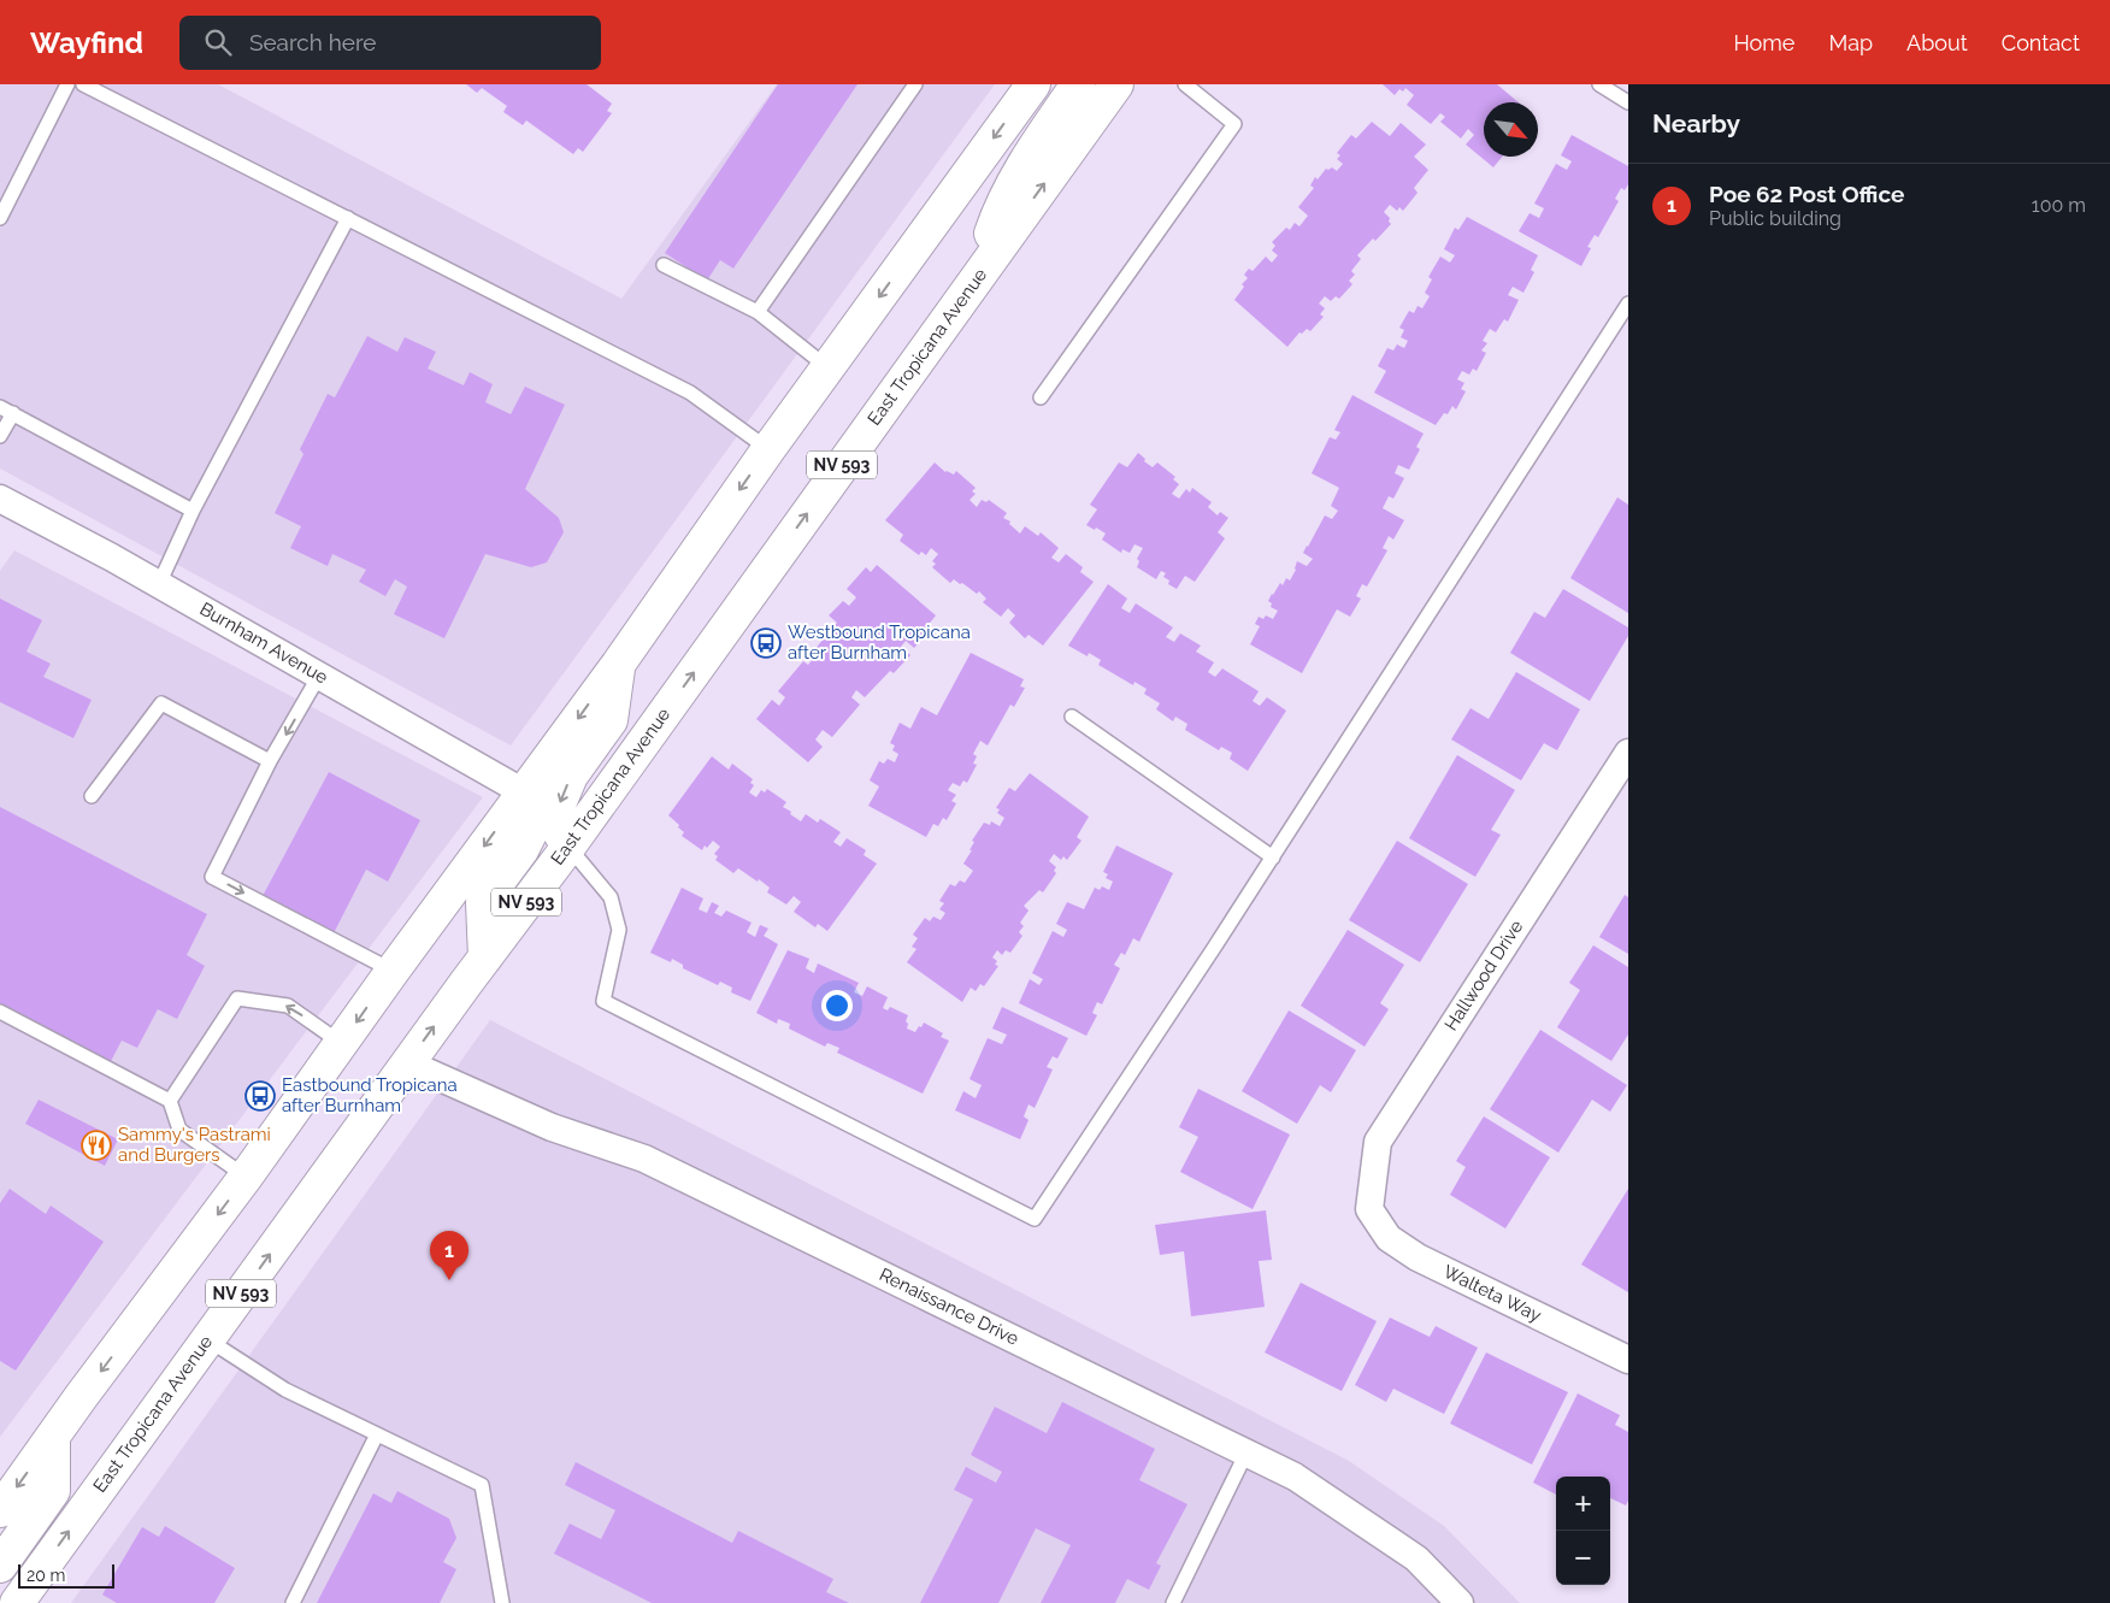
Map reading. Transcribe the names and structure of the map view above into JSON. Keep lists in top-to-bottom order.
{
  "streets": {
    "main road": ["East Tropicana Avenue", "NV 593"],
    "street": [
      "Burnham Avenue",
      "Hallwood Drive",
      "Walteta Way",
      "Renaissance Drive"
    ]
  },
  "crossings": [
    ["East Tropicana Avenue", "Renaissance Drive"],
    ["Hallwood Drive", "Walteta Way"]
  ],
  "places": {
    "bus stop": ["Westbound Tropicana after Burnham", "Eastbound Tropicana after Burnham"],
    "restaurant": ["Sammy's Pastrami and Burgers"]
  },
  "scale_bar": "20 m",
  "north": "bottom right",
  "page": {
    "header": "Wayfind",
    "search": "Search here",
    "nav": [
      "Home",
      "Map",
      "About",
      "Contact"
    ],
    "heading": "Nearby",
    "list": [
      {
        "mark": "1",
        "name": "Poe 62 Post Office",
        "note": "Public building",
        "value": "100 m"
      }
    ],
    "pins": "1",
    "map_buttons": ["+", "−"],
    "scale": "20 m"
  }
}
